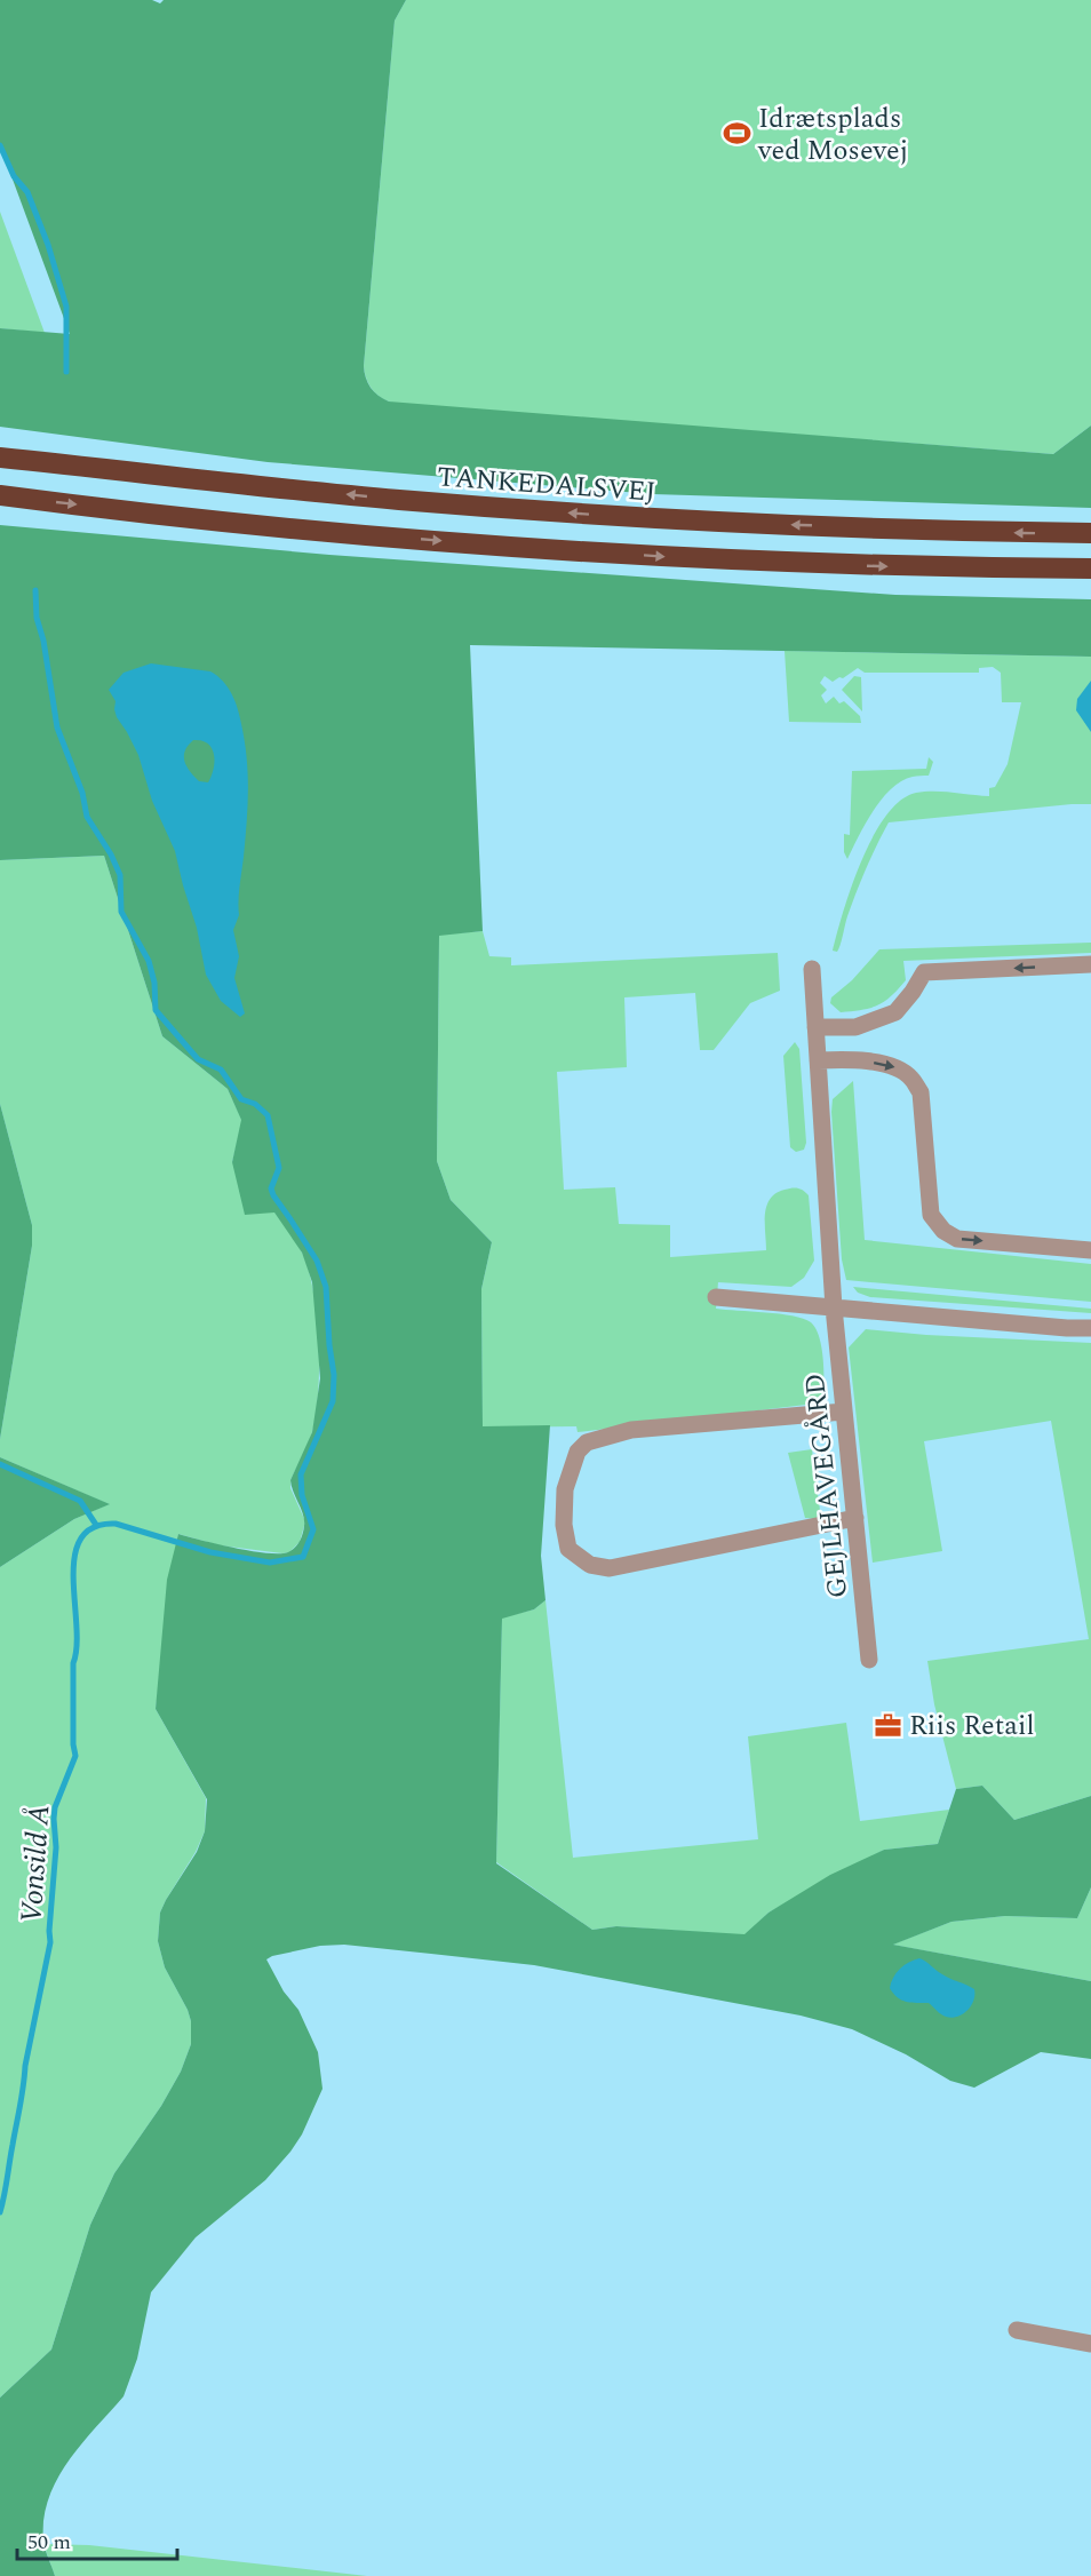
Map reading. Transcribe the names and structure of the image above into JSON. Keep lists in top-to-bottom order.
{
  "streets": {
    "highway": ["TANKEDALSVEJ"],
    "street": ["GEJLHAVEGÅRD"]
  },
  "water": ["Vonsild Å"],
  "places": {
    "sports": ["Idrætsplads ved Mosevej"],
    "office": ["Riis Retail"]
  },
  "scale_bar": "50 m"
}
